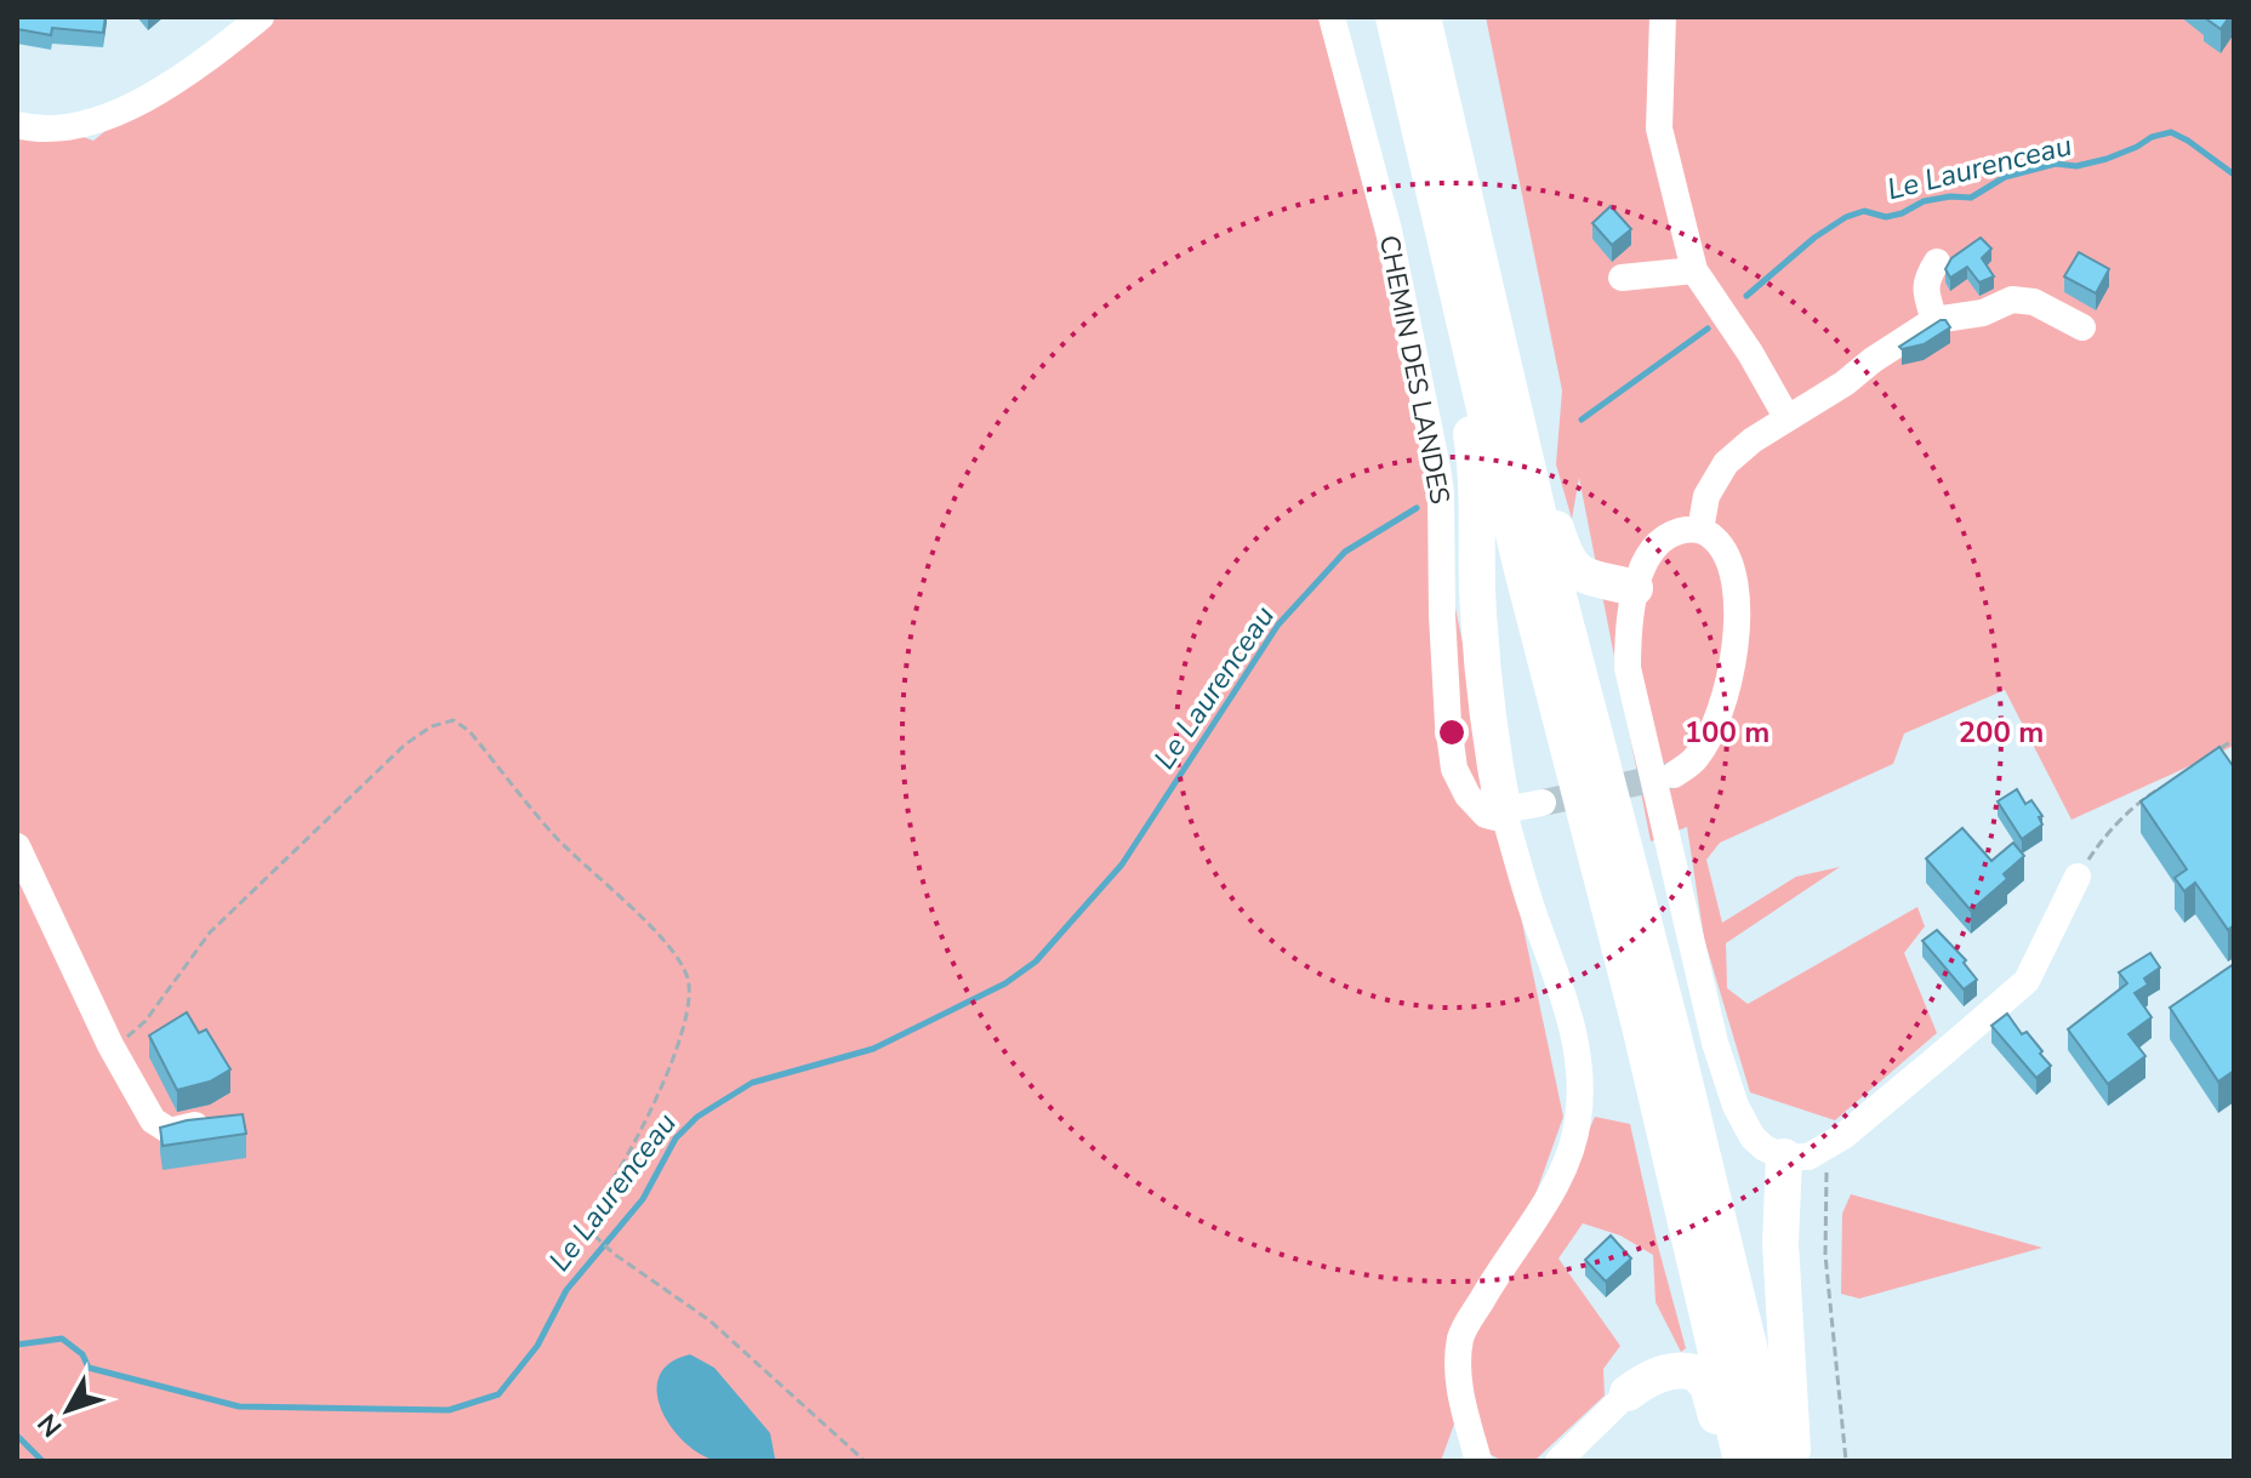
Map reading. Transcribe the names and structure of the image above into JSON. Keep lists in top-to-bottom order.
{
  "streets": {
    "street": ["CHEMIN DES LANDES"]
  },
  "water": ["Le Laurenceau"],
  "north": "bottom left",
  "rings": ["100 m", "200 m"]
}
